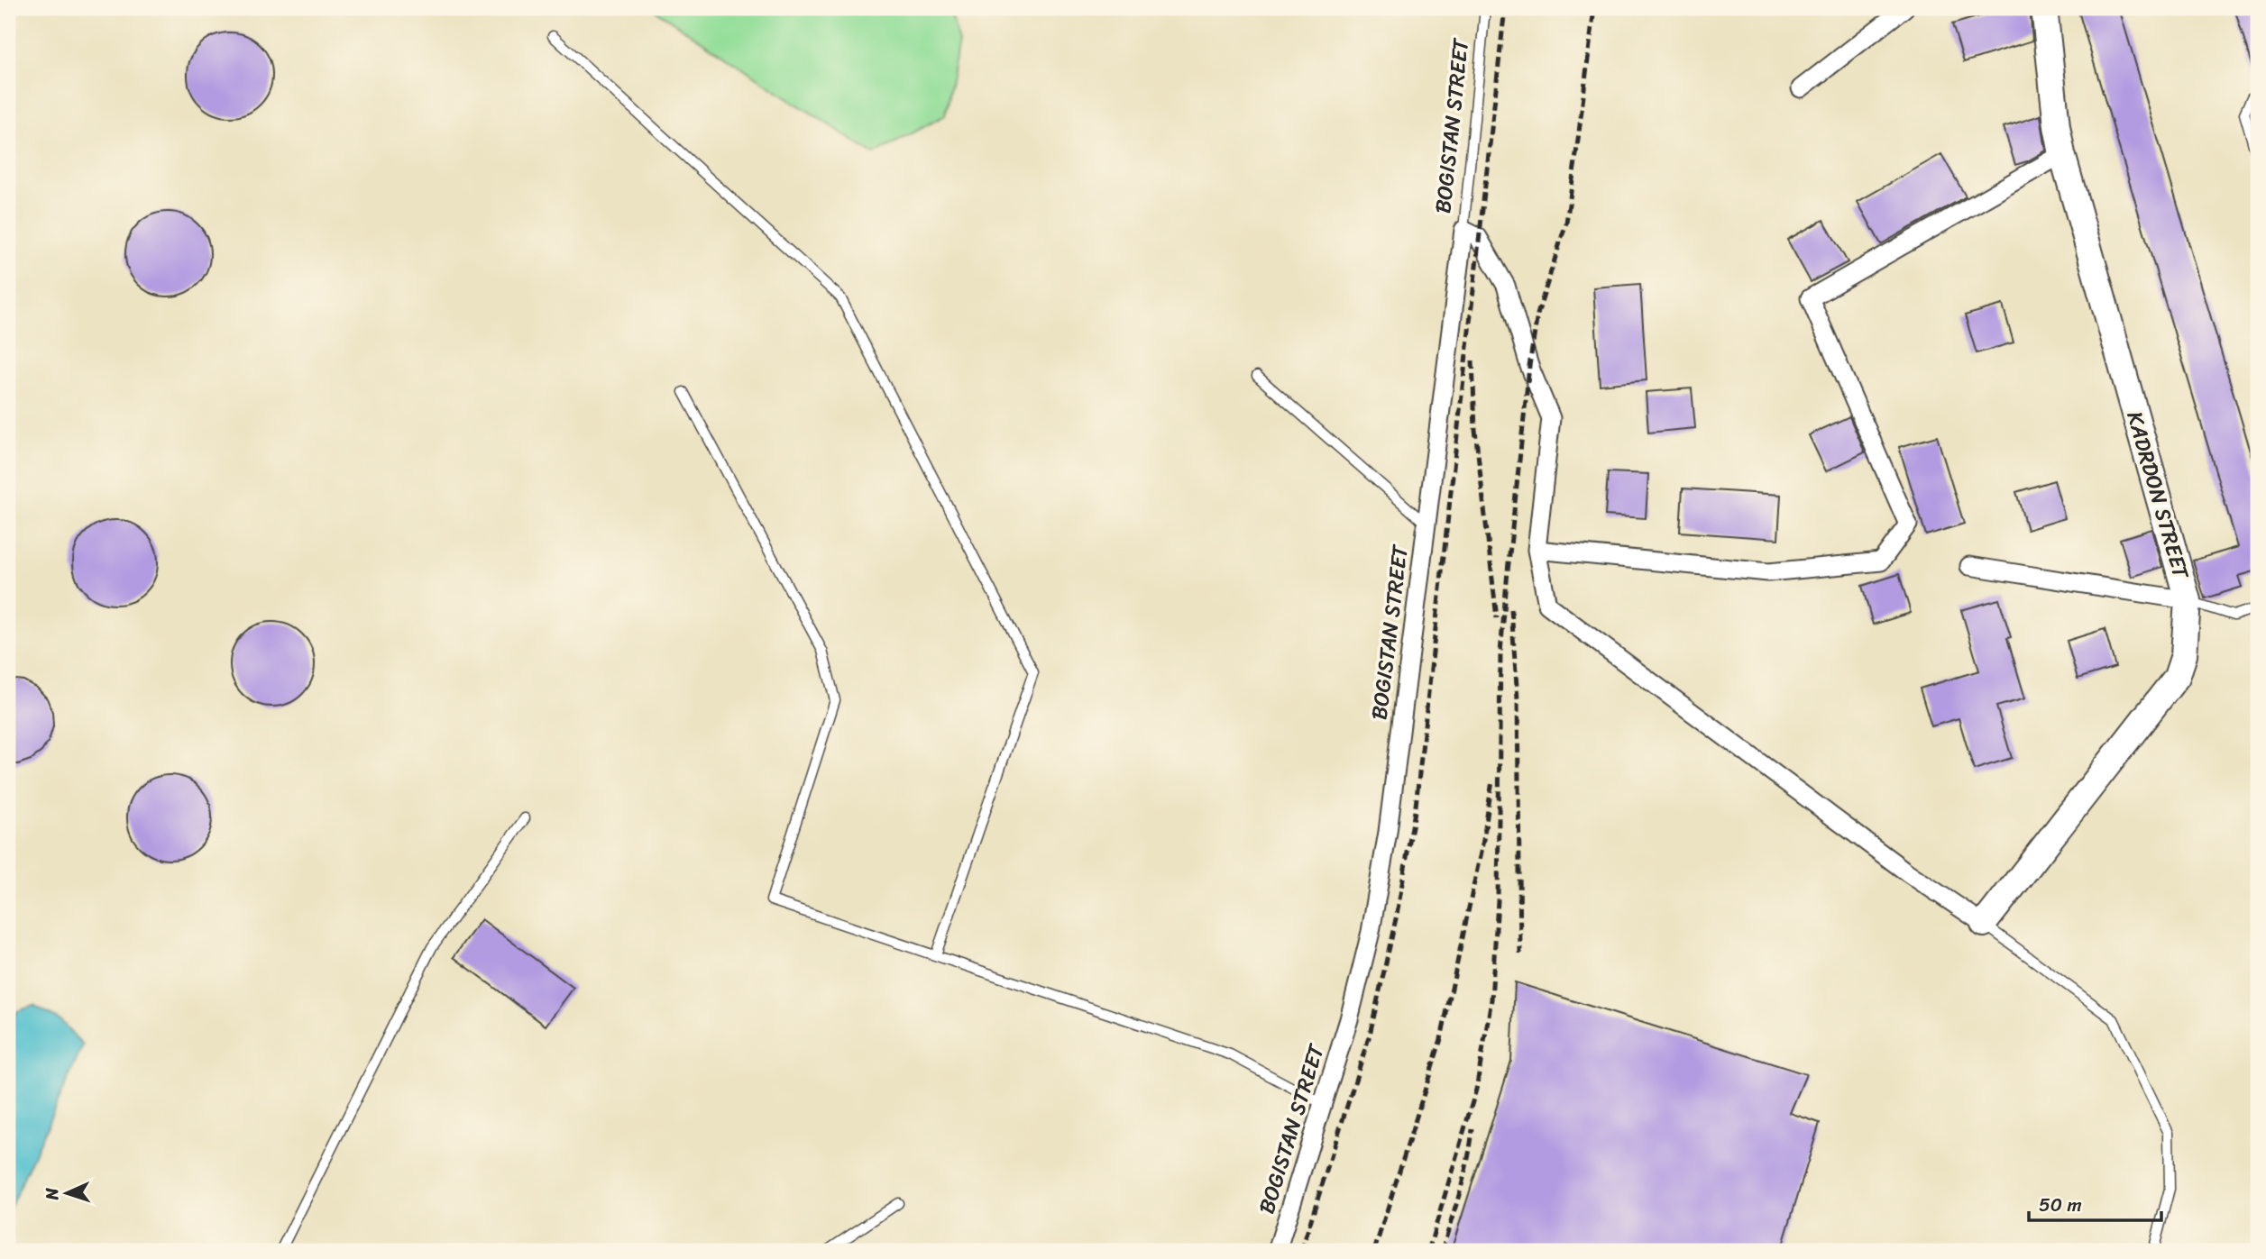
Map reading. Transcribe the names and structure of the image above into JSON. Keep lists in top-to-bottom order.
{
  "streets": {
    "street": ["BOGISTAN STREET", "KADRDON STREET"]
  },
  "scale_bar": "50 m",
  "north": "left"
}
